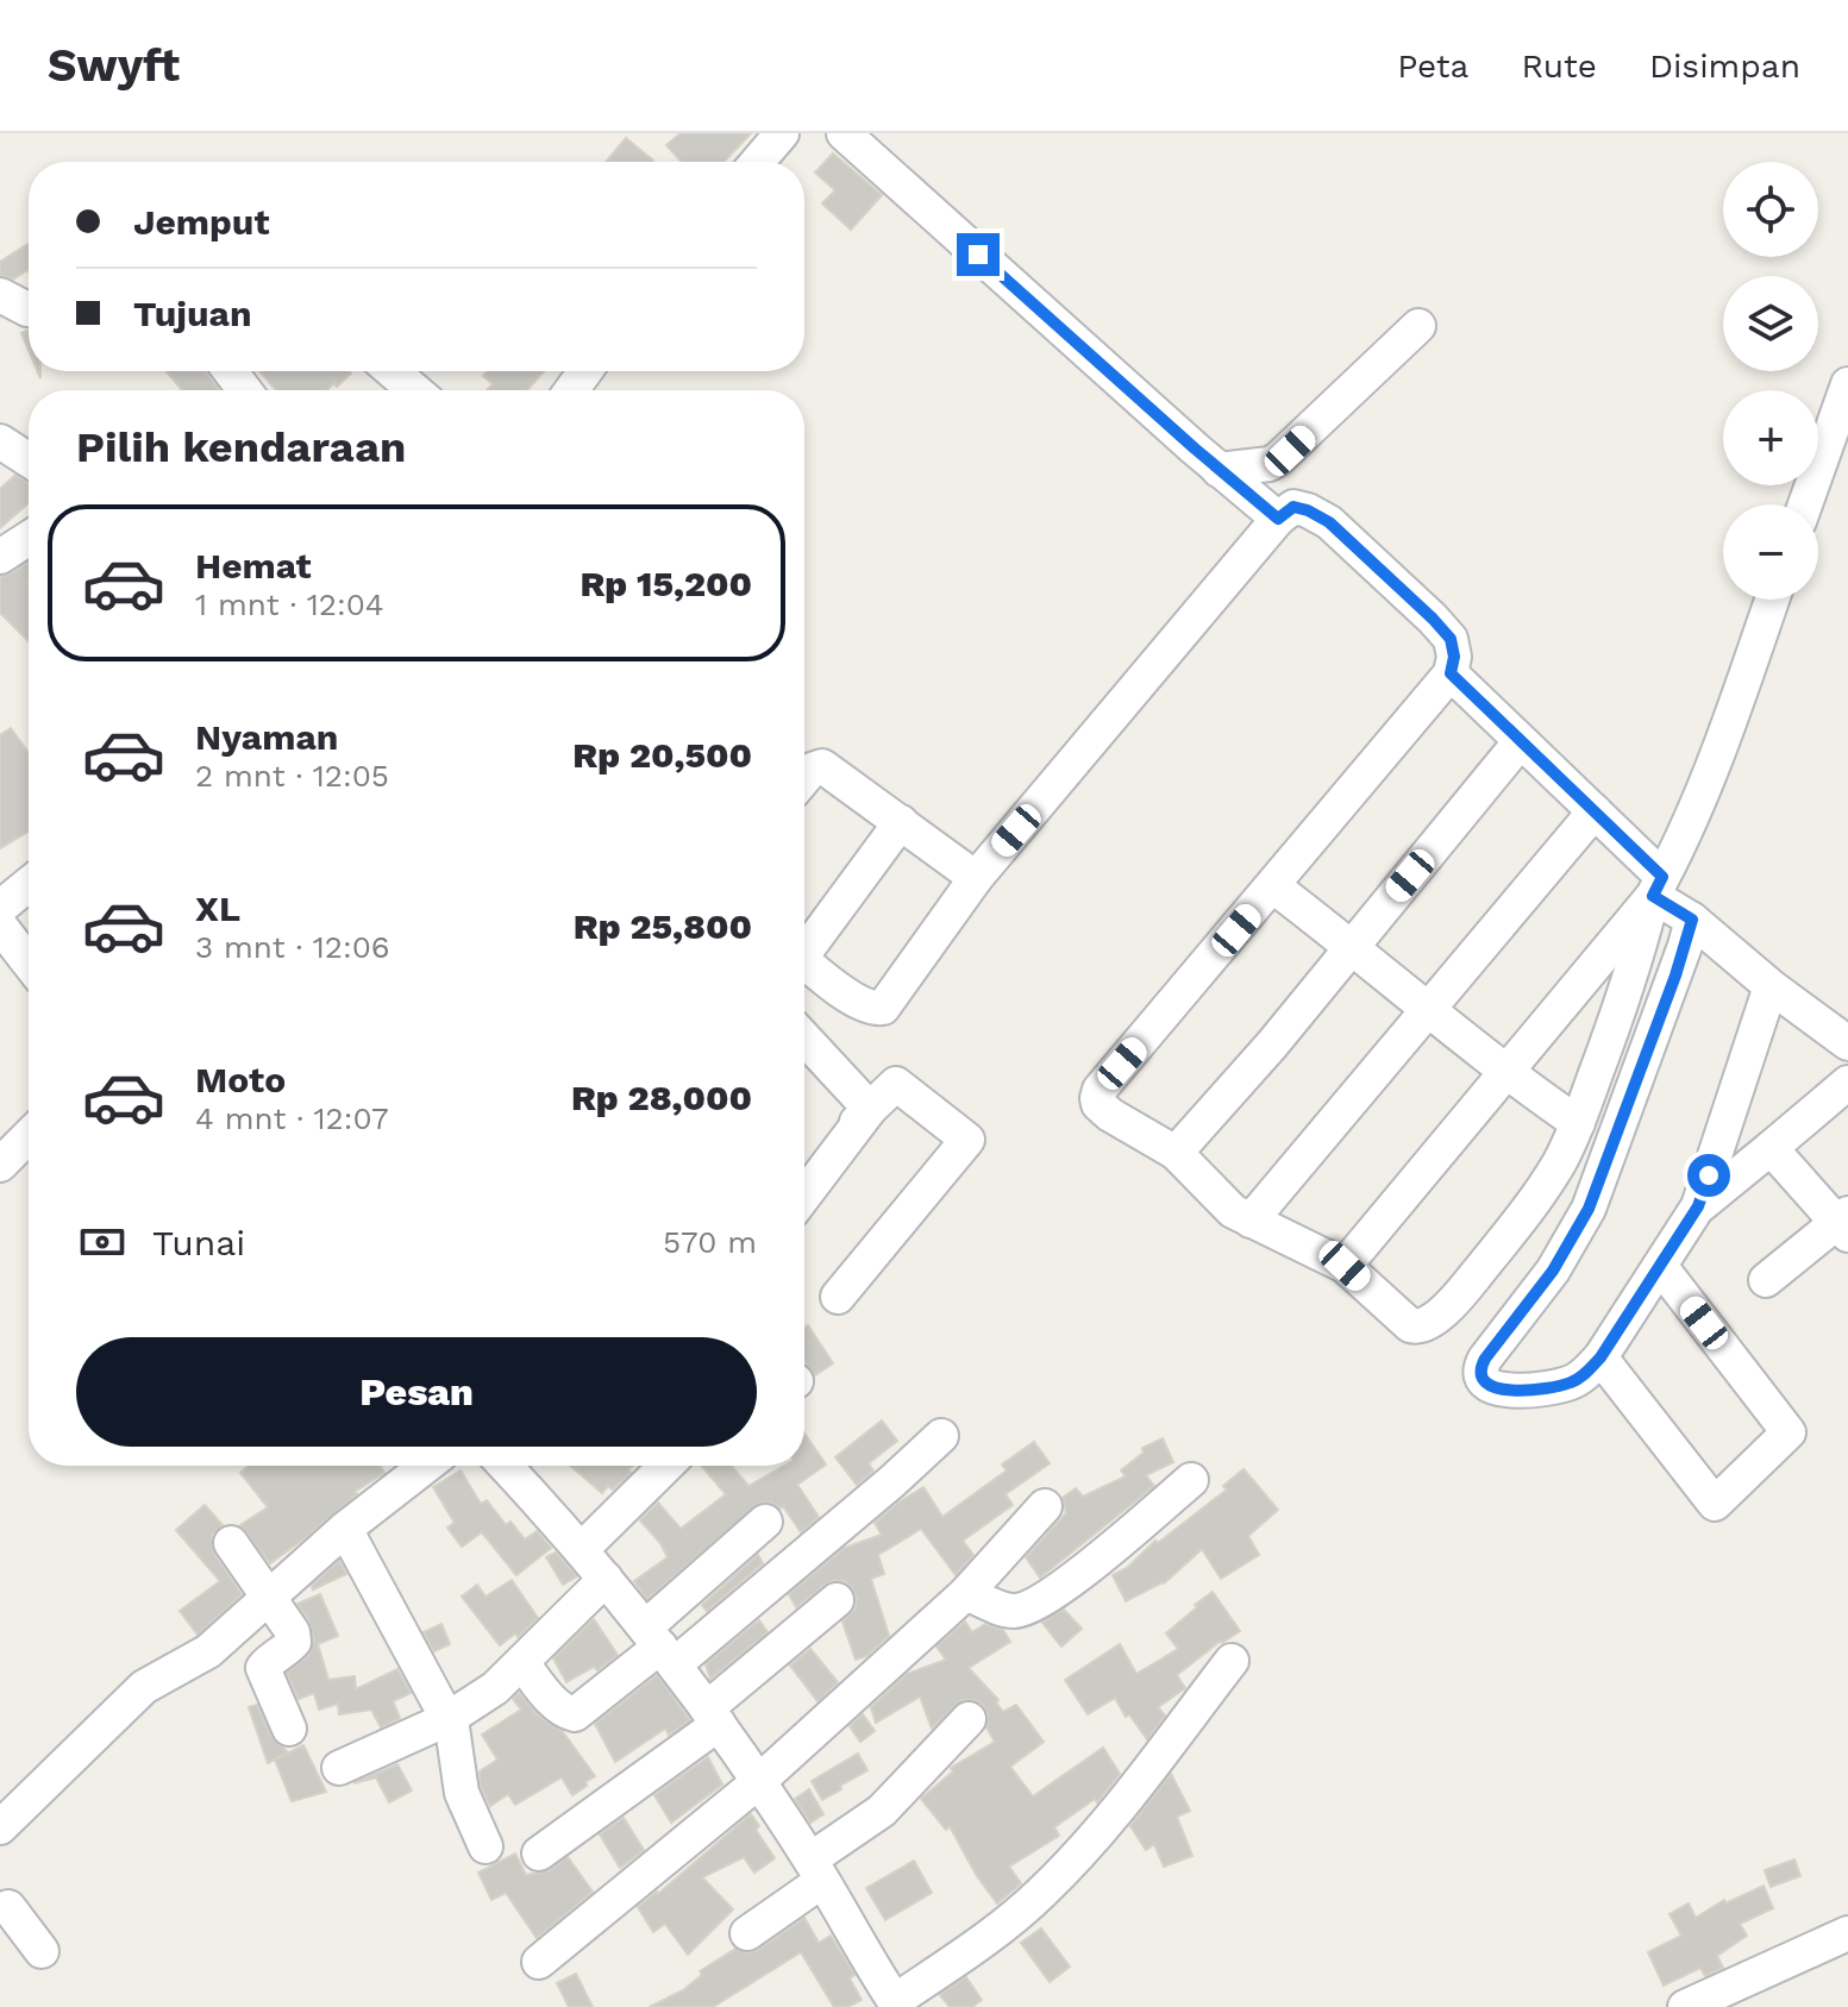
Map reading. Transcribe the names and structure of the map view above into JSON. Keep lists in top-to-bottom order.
{
  "page": {
    "header": "Swyft",
    "nav": ["Peta", "Rute", "Disimpan"],
    "map_buttons": ["+", "−"],
    "banner": ["Jemput", "Tujuan"],
    "heading": "Pilih kendaraan",
    "list": [
      {
        "name": "Hemat",
        "note": "1 mnt · 12:04",
        "value": "Rp 15,200"
      },
      {
        "name": "Nyaman",
        "note": "2 mnt · 12:05",
        "value": "Rp 20,500"
      },
      {
        "name": "XL",
        "note": "3 mnt · 12:06",
        "value": "Rp 25,800"
      },
      {
        "name": "Moto",
        "note": "4 mnt · 12:07",
        "value": "Rp 28,000"
      }
    ],
    "pay": ["Tunai", "570 m"],
    "buttons": "Pesan"
  }
}
